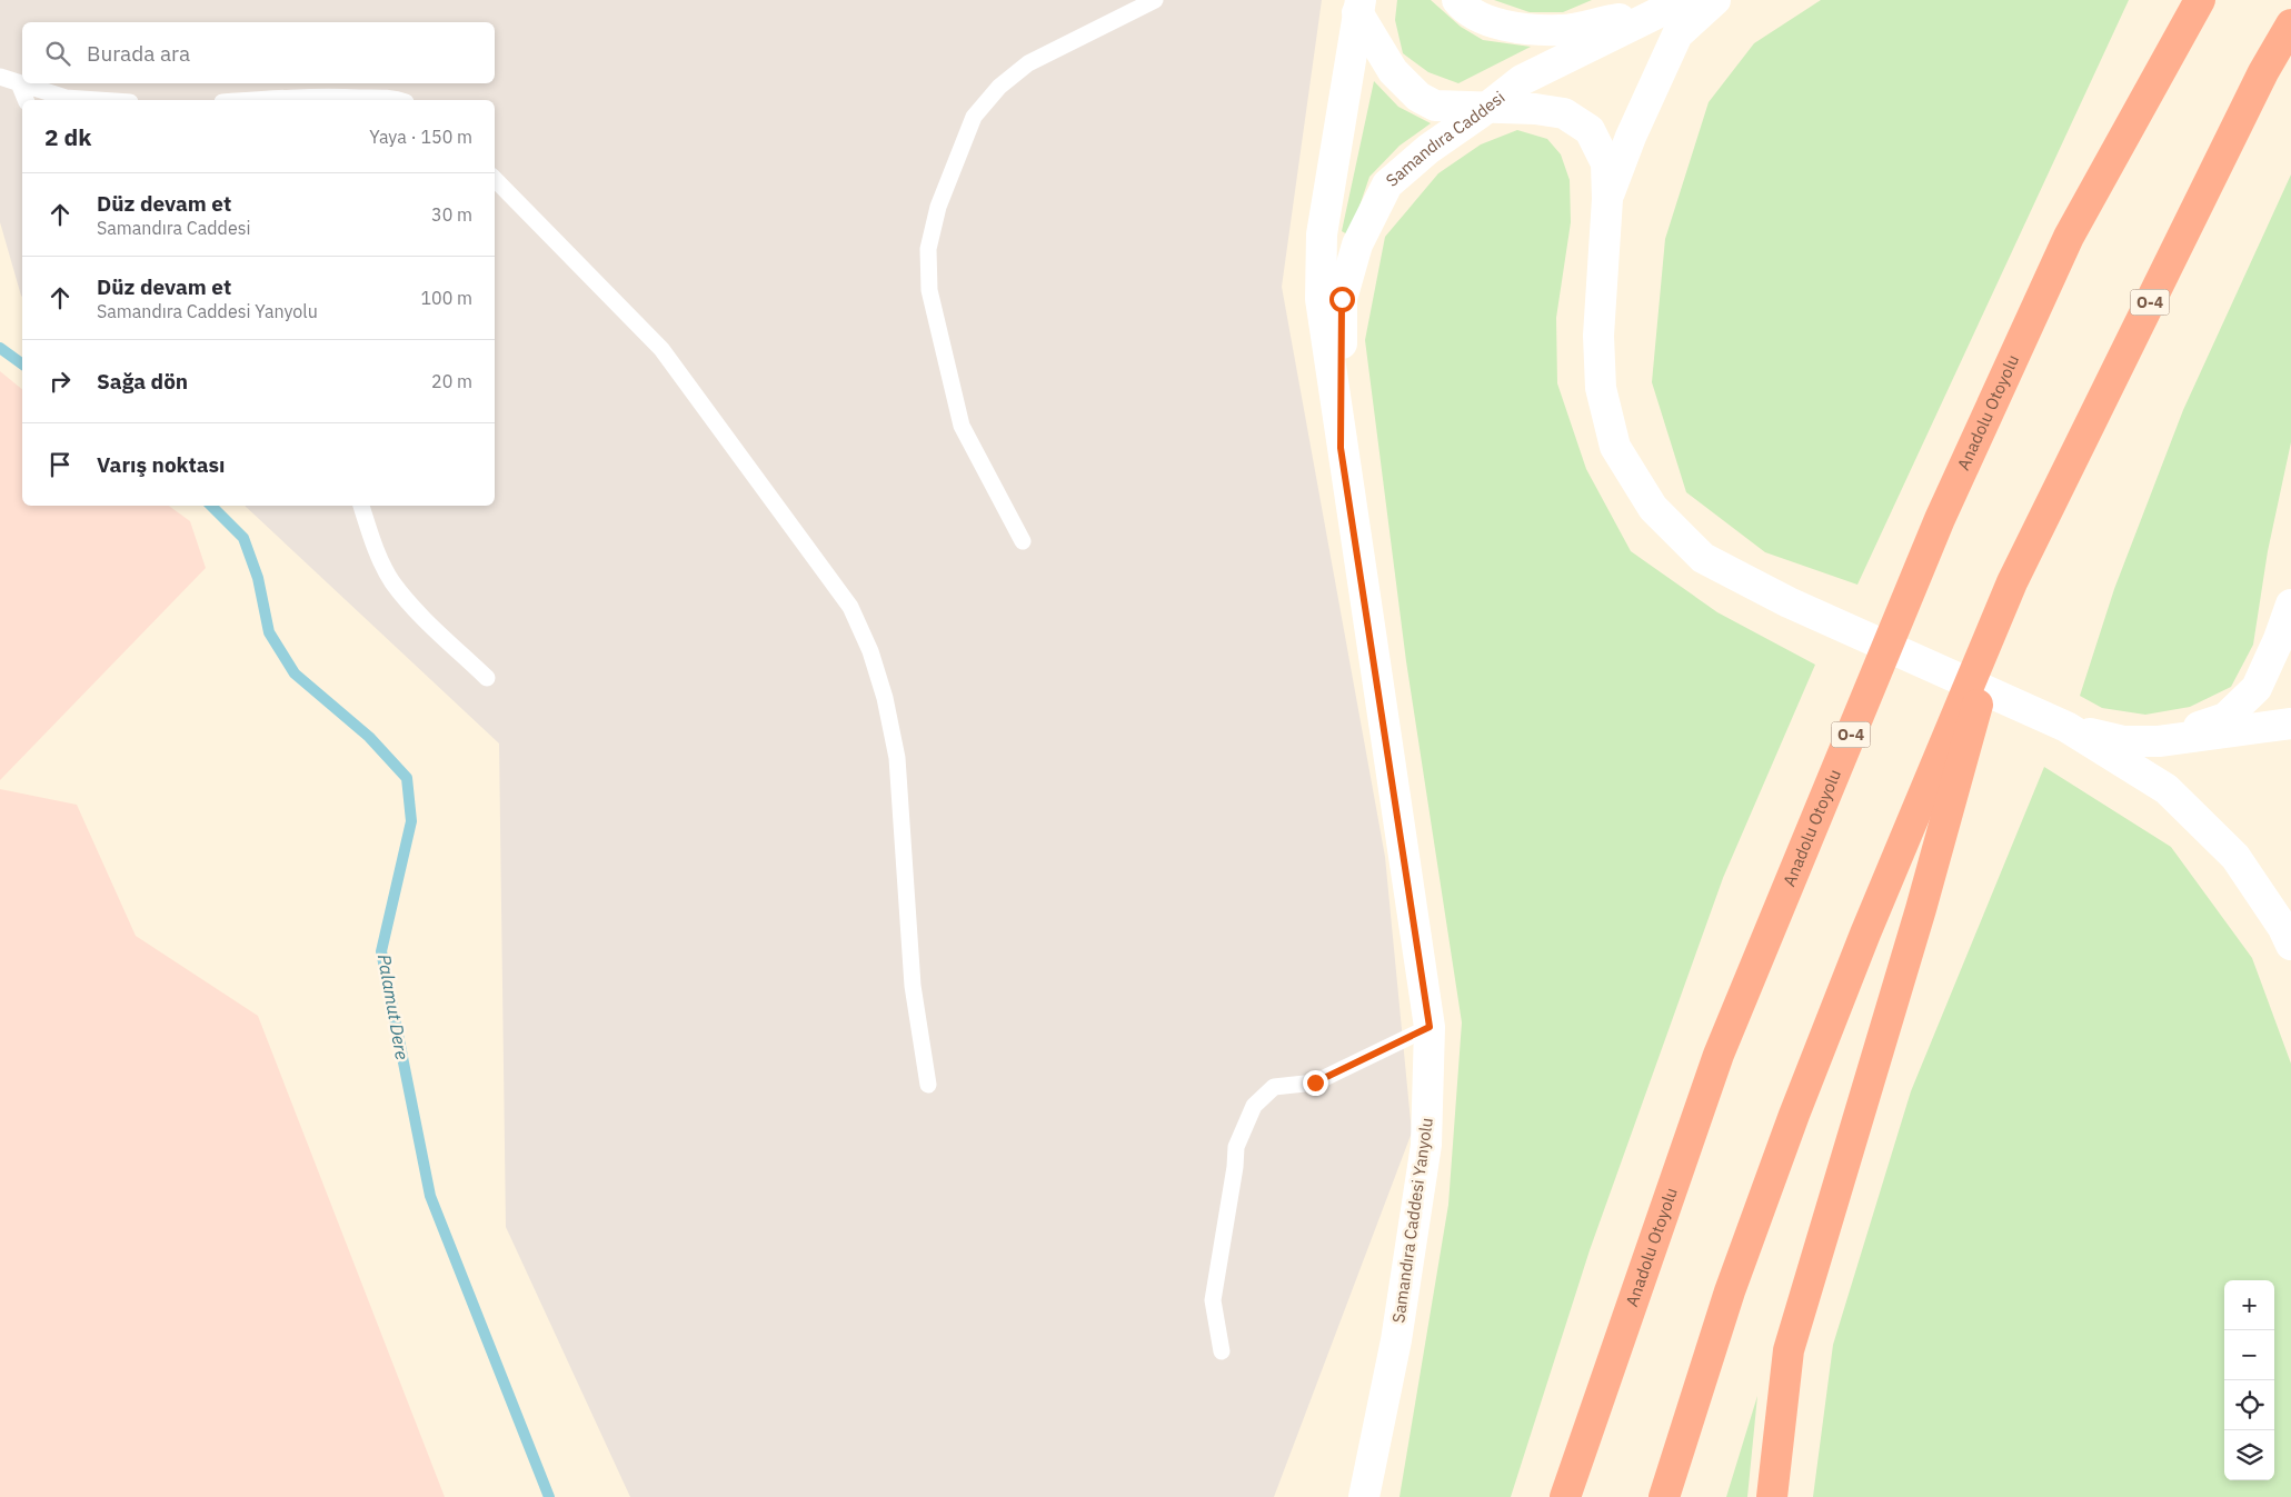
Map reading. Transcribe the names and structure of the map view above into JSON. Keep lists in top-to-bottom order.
{
  "streets": {
    "highway": ["O-4", "Anadolu Otoyolu"],
    "main road": ["Samandıra Caddesi", "Samandıra Caddesi Yanyolu"]
  },
  "crossings": [
    ["Samandıra Caddesi", "Samandıra Caddesi Yanyolu"]
  ],
  "water": ["Palamut Dere"],
  "page": {
    "search": "Burada ara",
    "heading": ["2 dk", "Yaya · 150 m"],
    "list": [
      ["Düz devam et", "Samandıra Caddesi", "30 m"],
      ["Düz devam et", "Samandıra Caddesi Yanyolu", "100 m"],
      ["Sağa dön", "20 m"],
      "Varış noktası"
    ],
    "map_buttons": ["+", "−"]
  }
}
